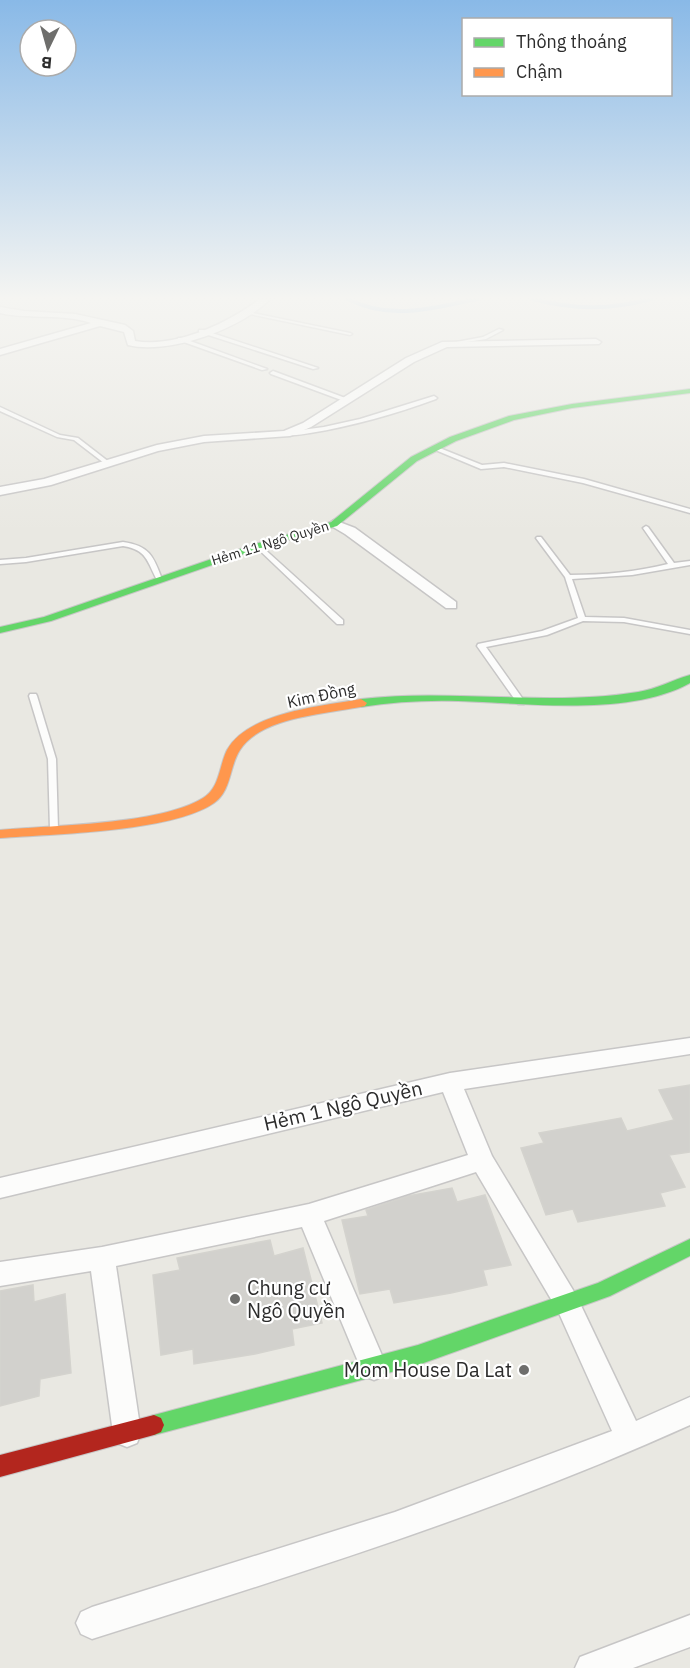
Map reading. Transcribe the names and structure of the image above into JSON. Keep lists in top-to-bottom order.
{
  "streets": {
    "street": ["Hẻm 11 Ngô Quyền", "Kim Đồng", "Hẻm 1 Ngô Quyền"]
  },
  "places": ["Chung cư Ngô Quyền", "Mom House Da Lat"],
  "legend": ["Thông thoáng", "Chậm"],
  "north": "bottom"
}
